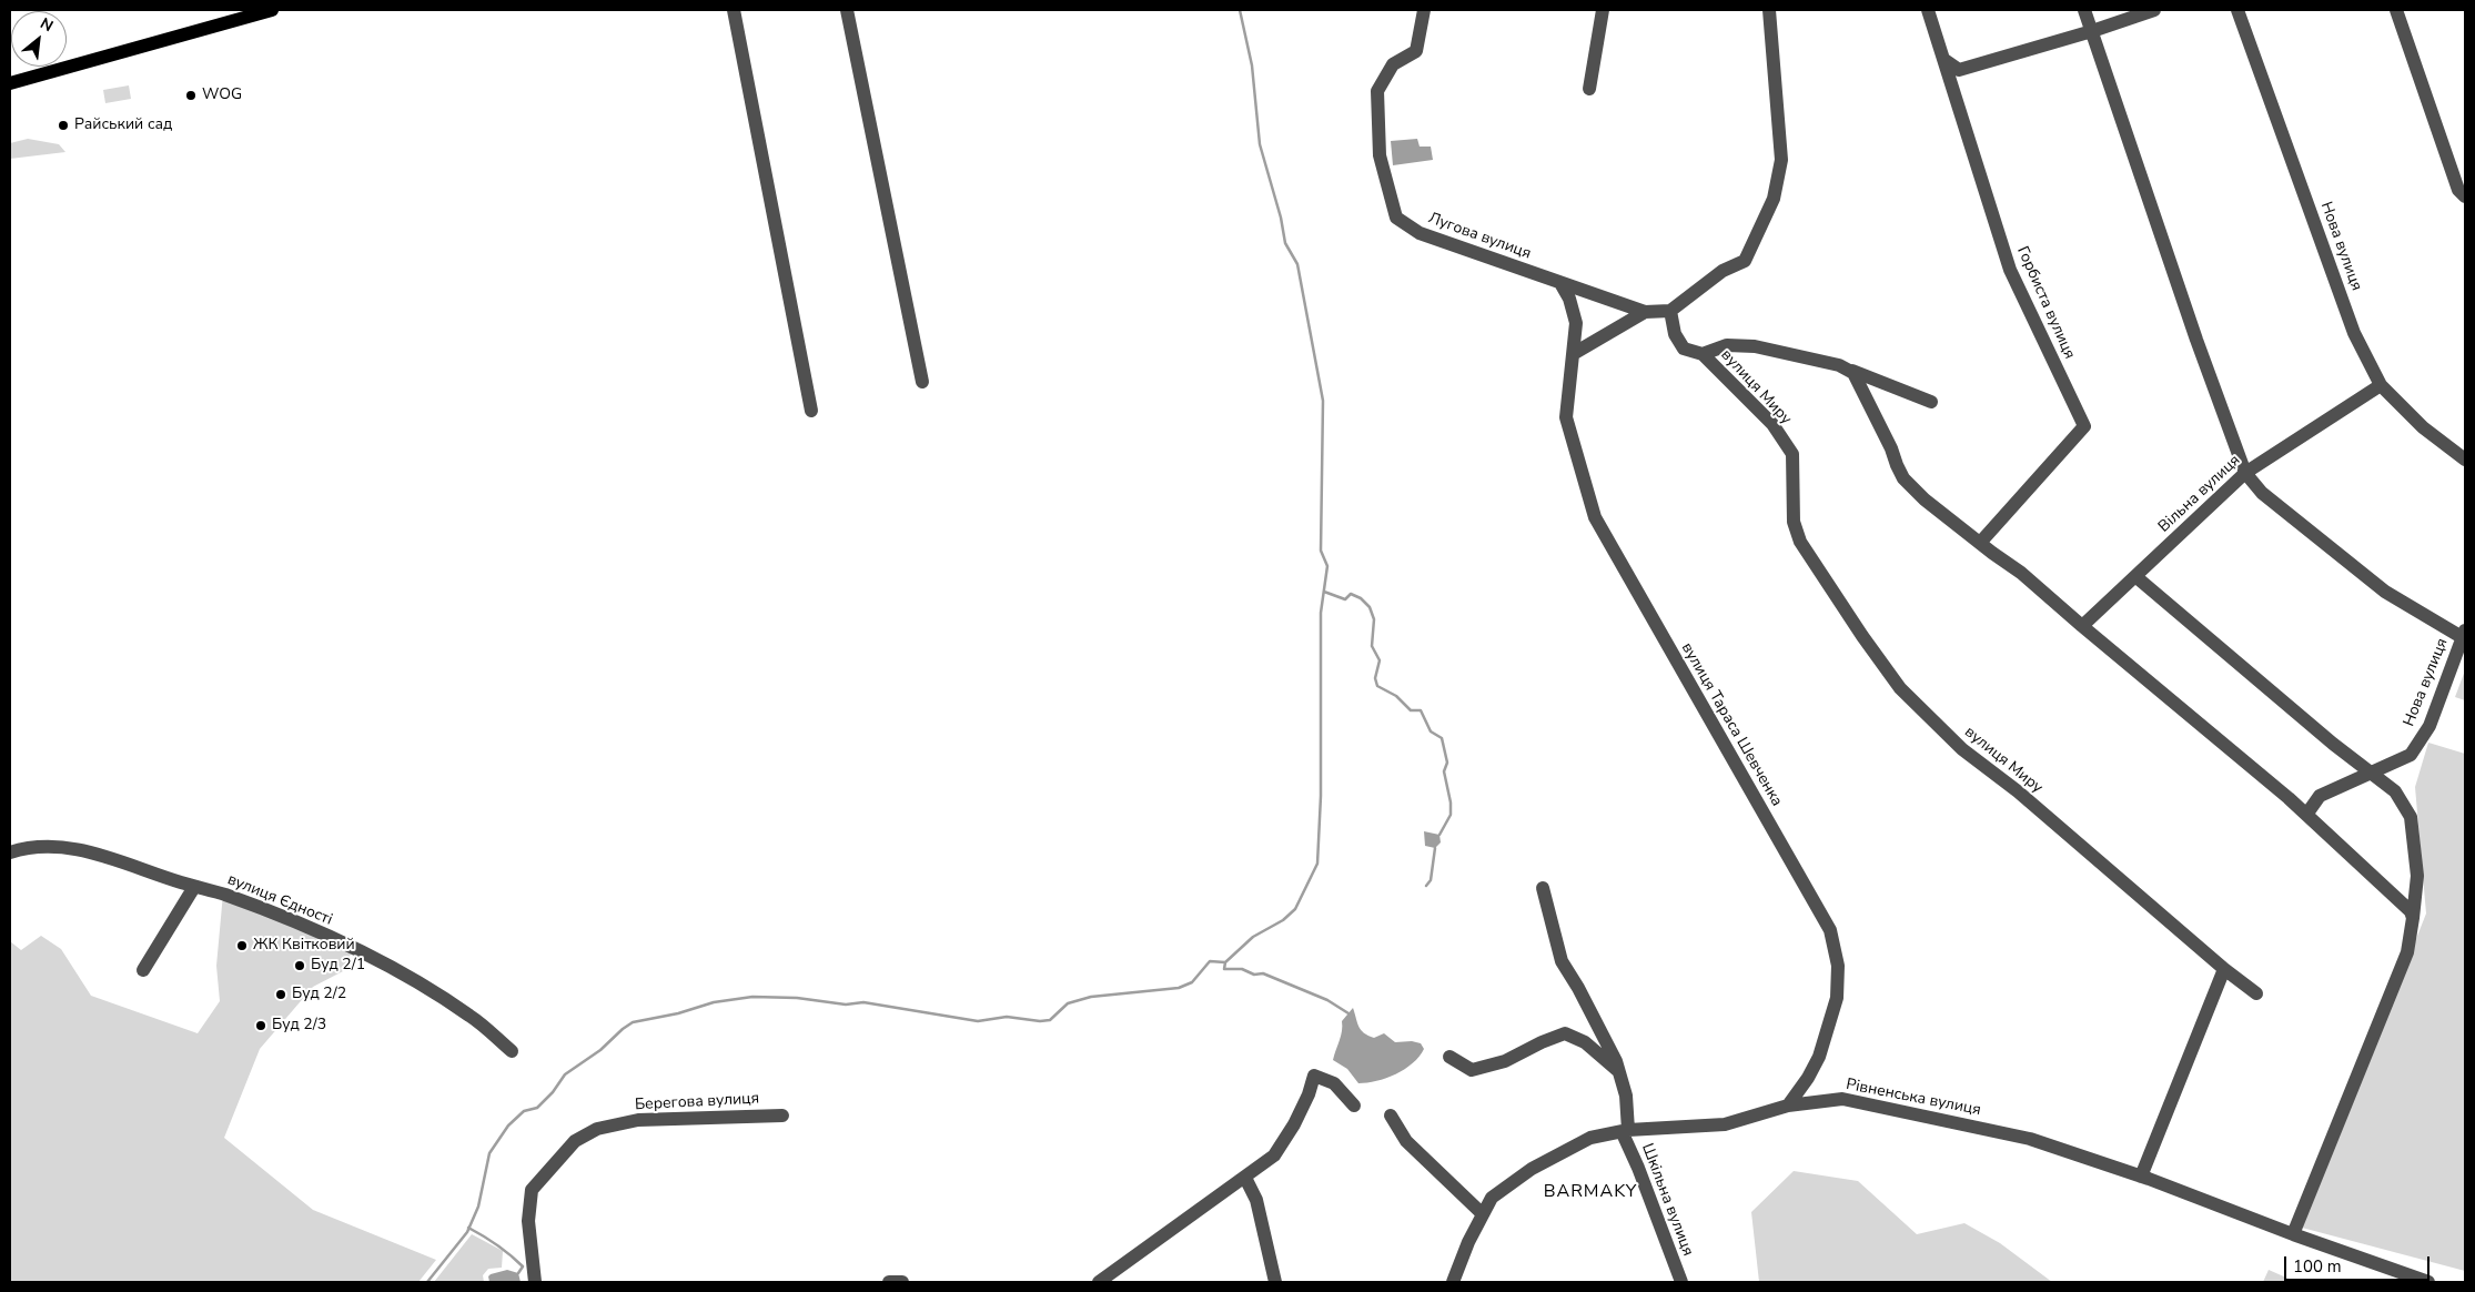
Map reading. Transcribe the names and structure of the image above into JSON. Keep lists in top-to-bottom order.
{
  "streets": {
    "street": [
      "Лугова вулиця",
      "Нова вулиця",
      "Горбиста вулиця",
      "вулиця Миру",
      "Вільна вулиця",
      "вулиця Тараса Шевченка",
      "вулиця Єдності",
      "Рівненська вулиця",
      "Берегова вулиця",
      "Шкільна вулиця"
    ]
  },
  "crossings": [
    ["Лугова вулиця", "вулиця Тараса Шевченка"],
    ["Нова вулиця", "Вільна вулиця"],
    ["вулиця Тараса Шевченка", "Рівненська вулиця"],
    ["Рівненська вулиця", "Шкільна вулиця"]
  ],
  "districts": ["BARMAKY"],
  "places": [
    "WOG",
    "Райський сад",
    "ЖК Квітковий",
    "Буд 2/1",
    "Буд 2/2",
    "Буд 2/3"
  ],
  "scale_bar": "100 m",
  "north": "top right"
}
